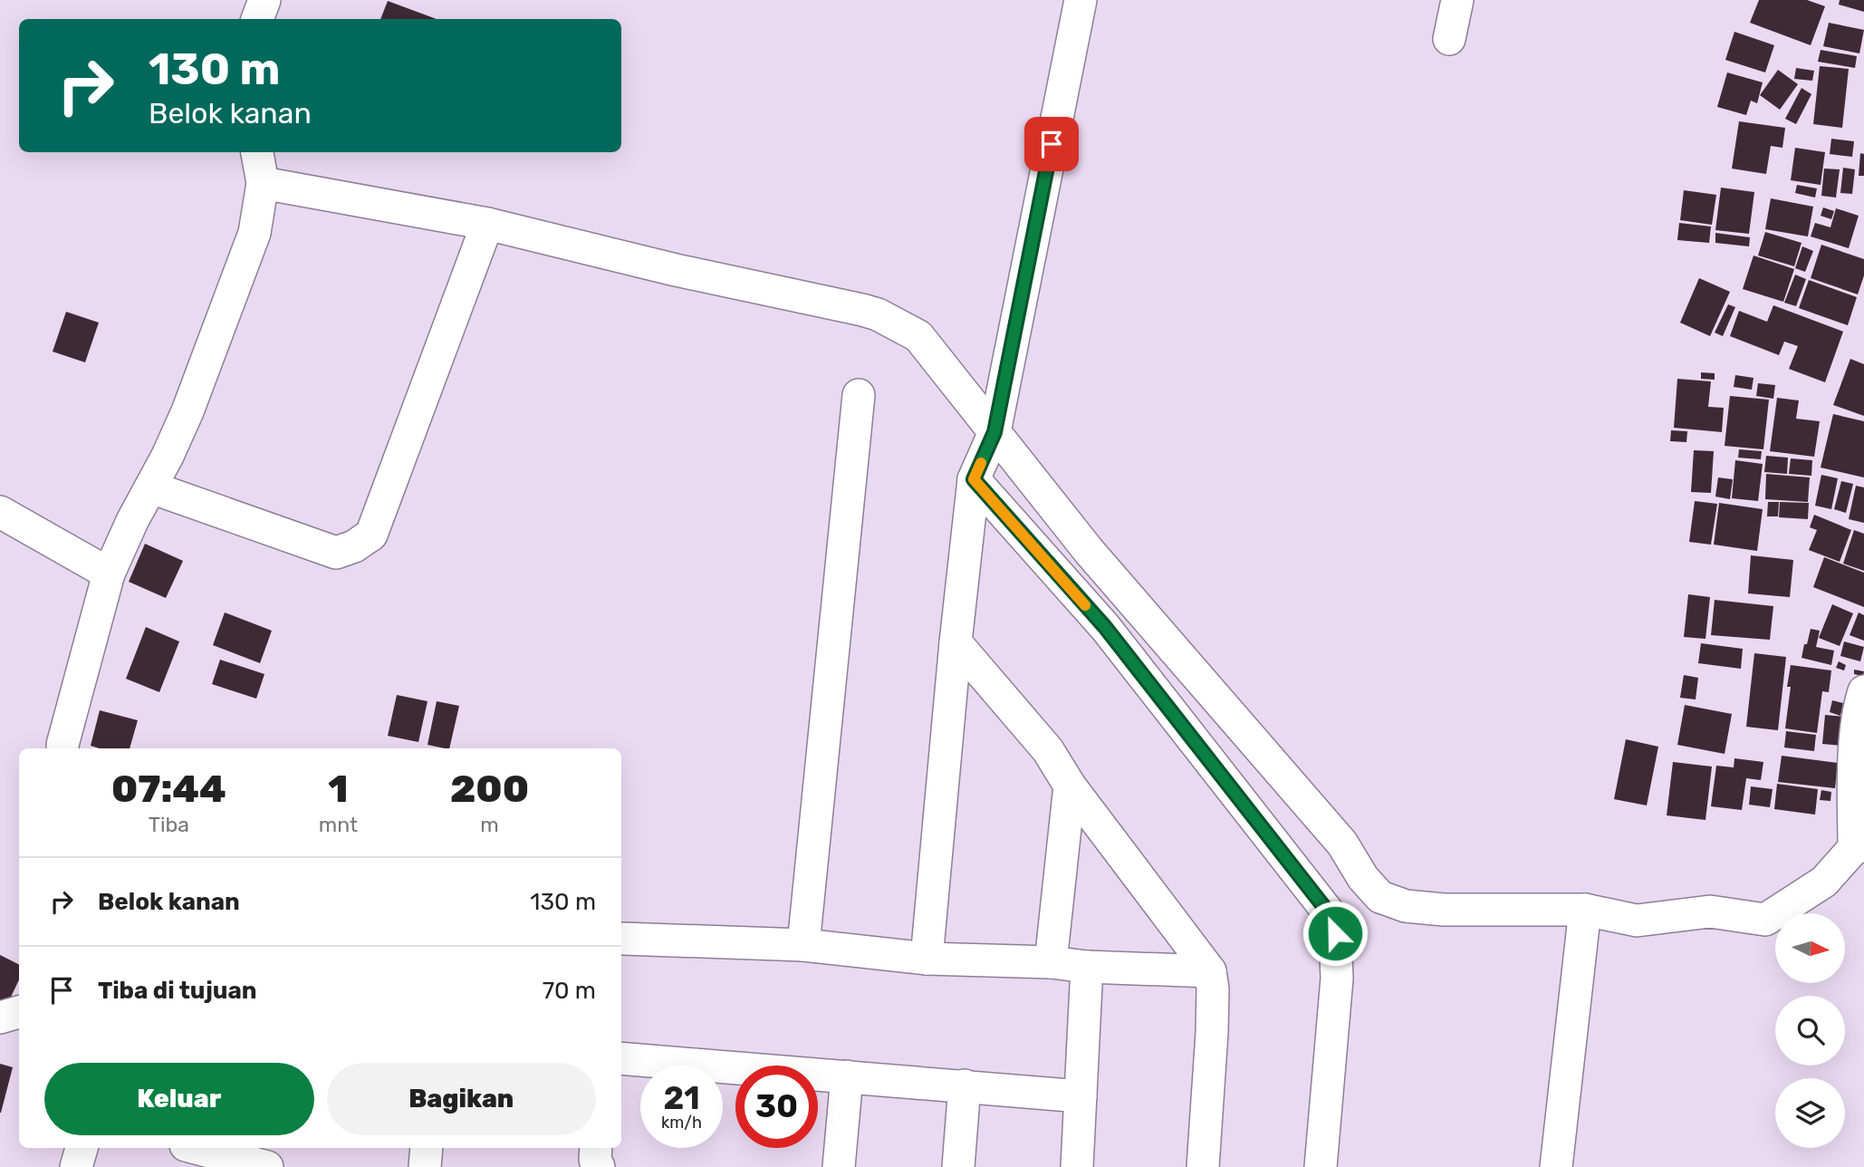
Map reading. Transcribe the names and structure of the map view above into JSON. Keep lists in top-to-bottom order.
{
  "north": "right",
  "page": {
    "turn": ["130 m", "Belok kanan"],
    "eta": [
      "07:44",
      "Tiba",
      "1",
      "mnt",
      "200",
      "m"
    ],
    "list": [
      {
        "name": "Belok kanan",
        "value": "130 m"
      },
      {
        "name": "Tiba di tujuan",
        "value": "70 m"
      }
    ],
    "buttons": ["Keluar", "Bagikan"],
    "speed": "21 km/h",
    "limit": "30"
  }
}
